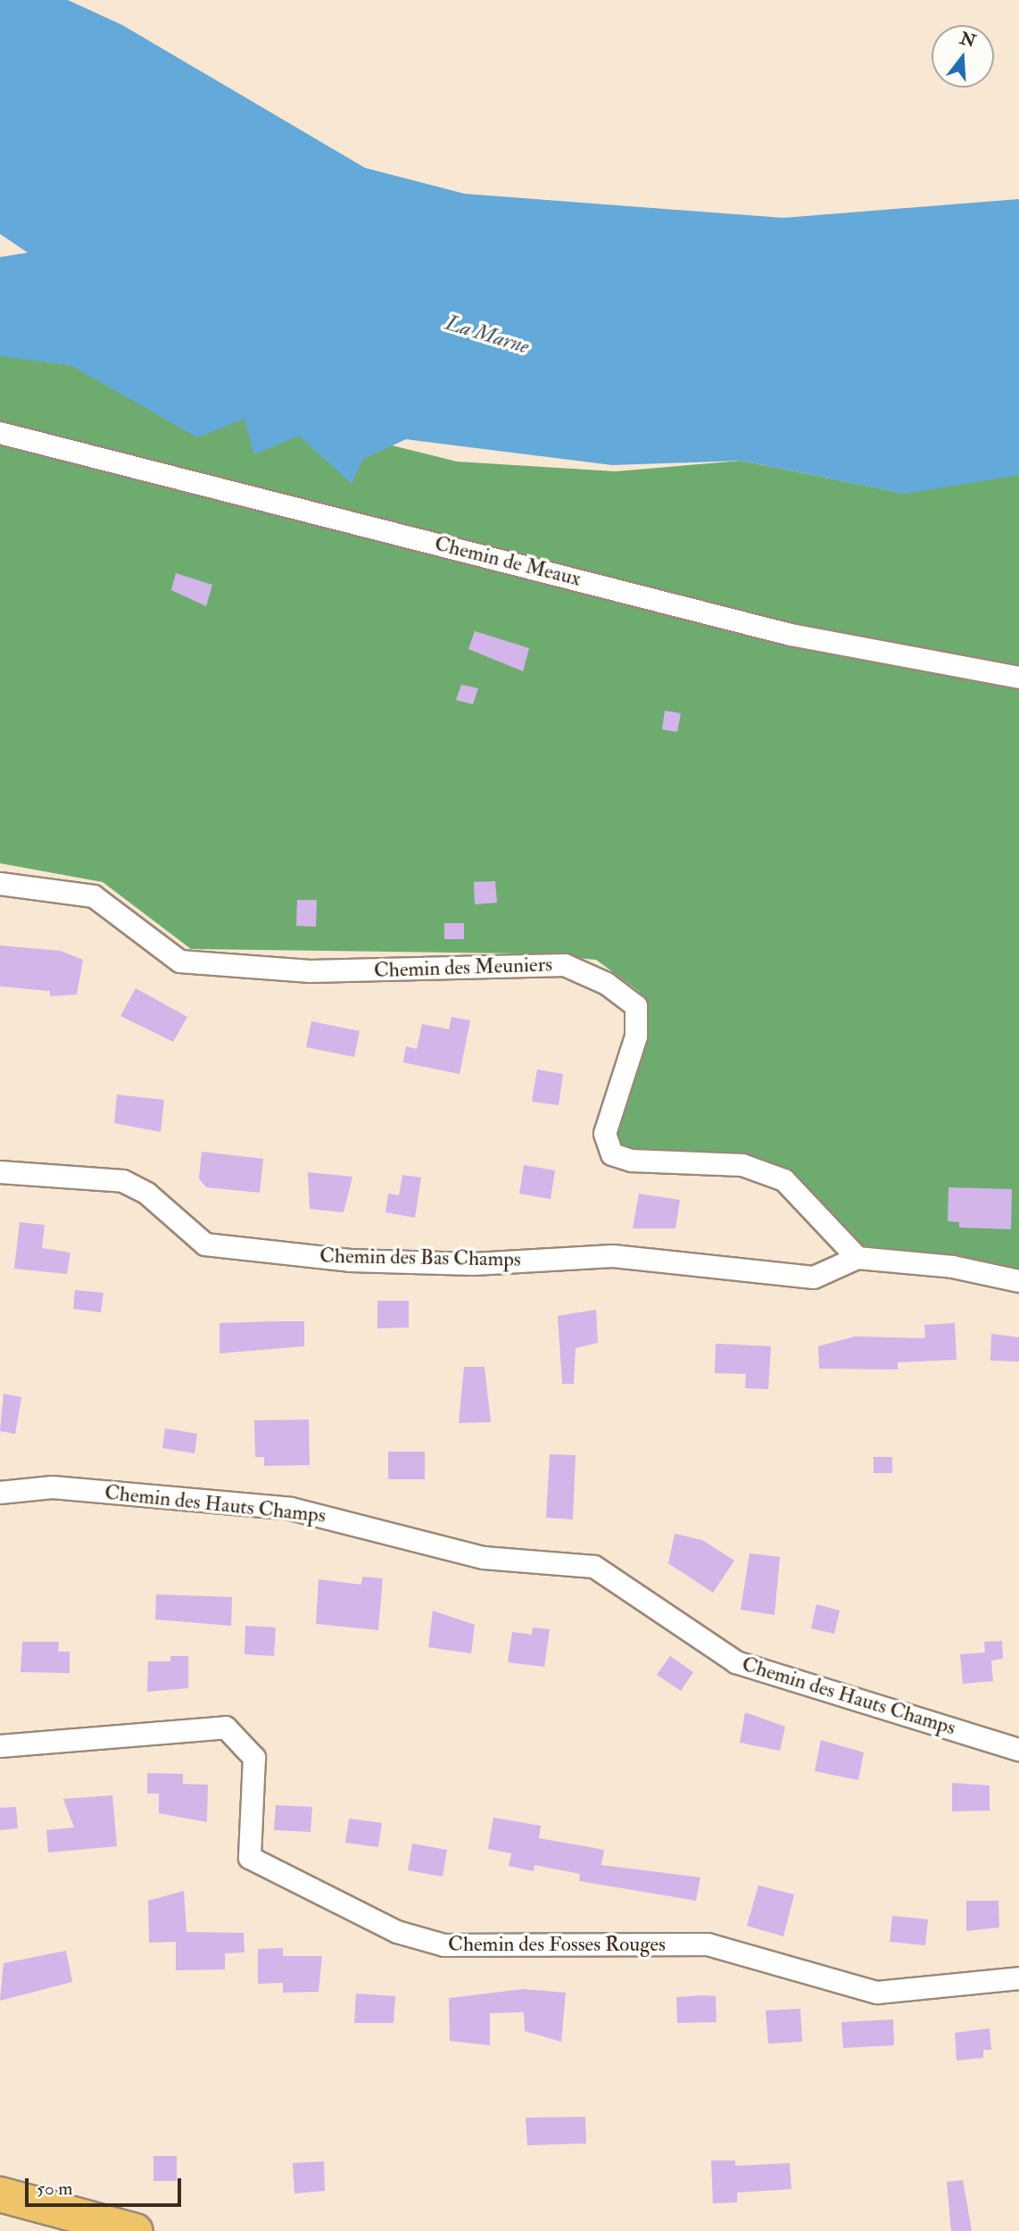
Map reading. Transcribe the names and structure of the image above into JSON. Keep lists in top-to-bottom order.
{
  "streets": {
    "street": [
      "Chemin de Meaux",
      "Chemin des Meuniers",
      "Chemin des Bas Champs",
      "Chemin des Hauts Champs",
      "Chemin des Fosses Rouges"
    ]
  },
  "crossings": [
    ["Chemin des Meuniers", "Chemin des Bas Champs"]
  ],
  "water": ["La Marne"],
  "scale_bar": "50 m",
  "north": "top"
}
